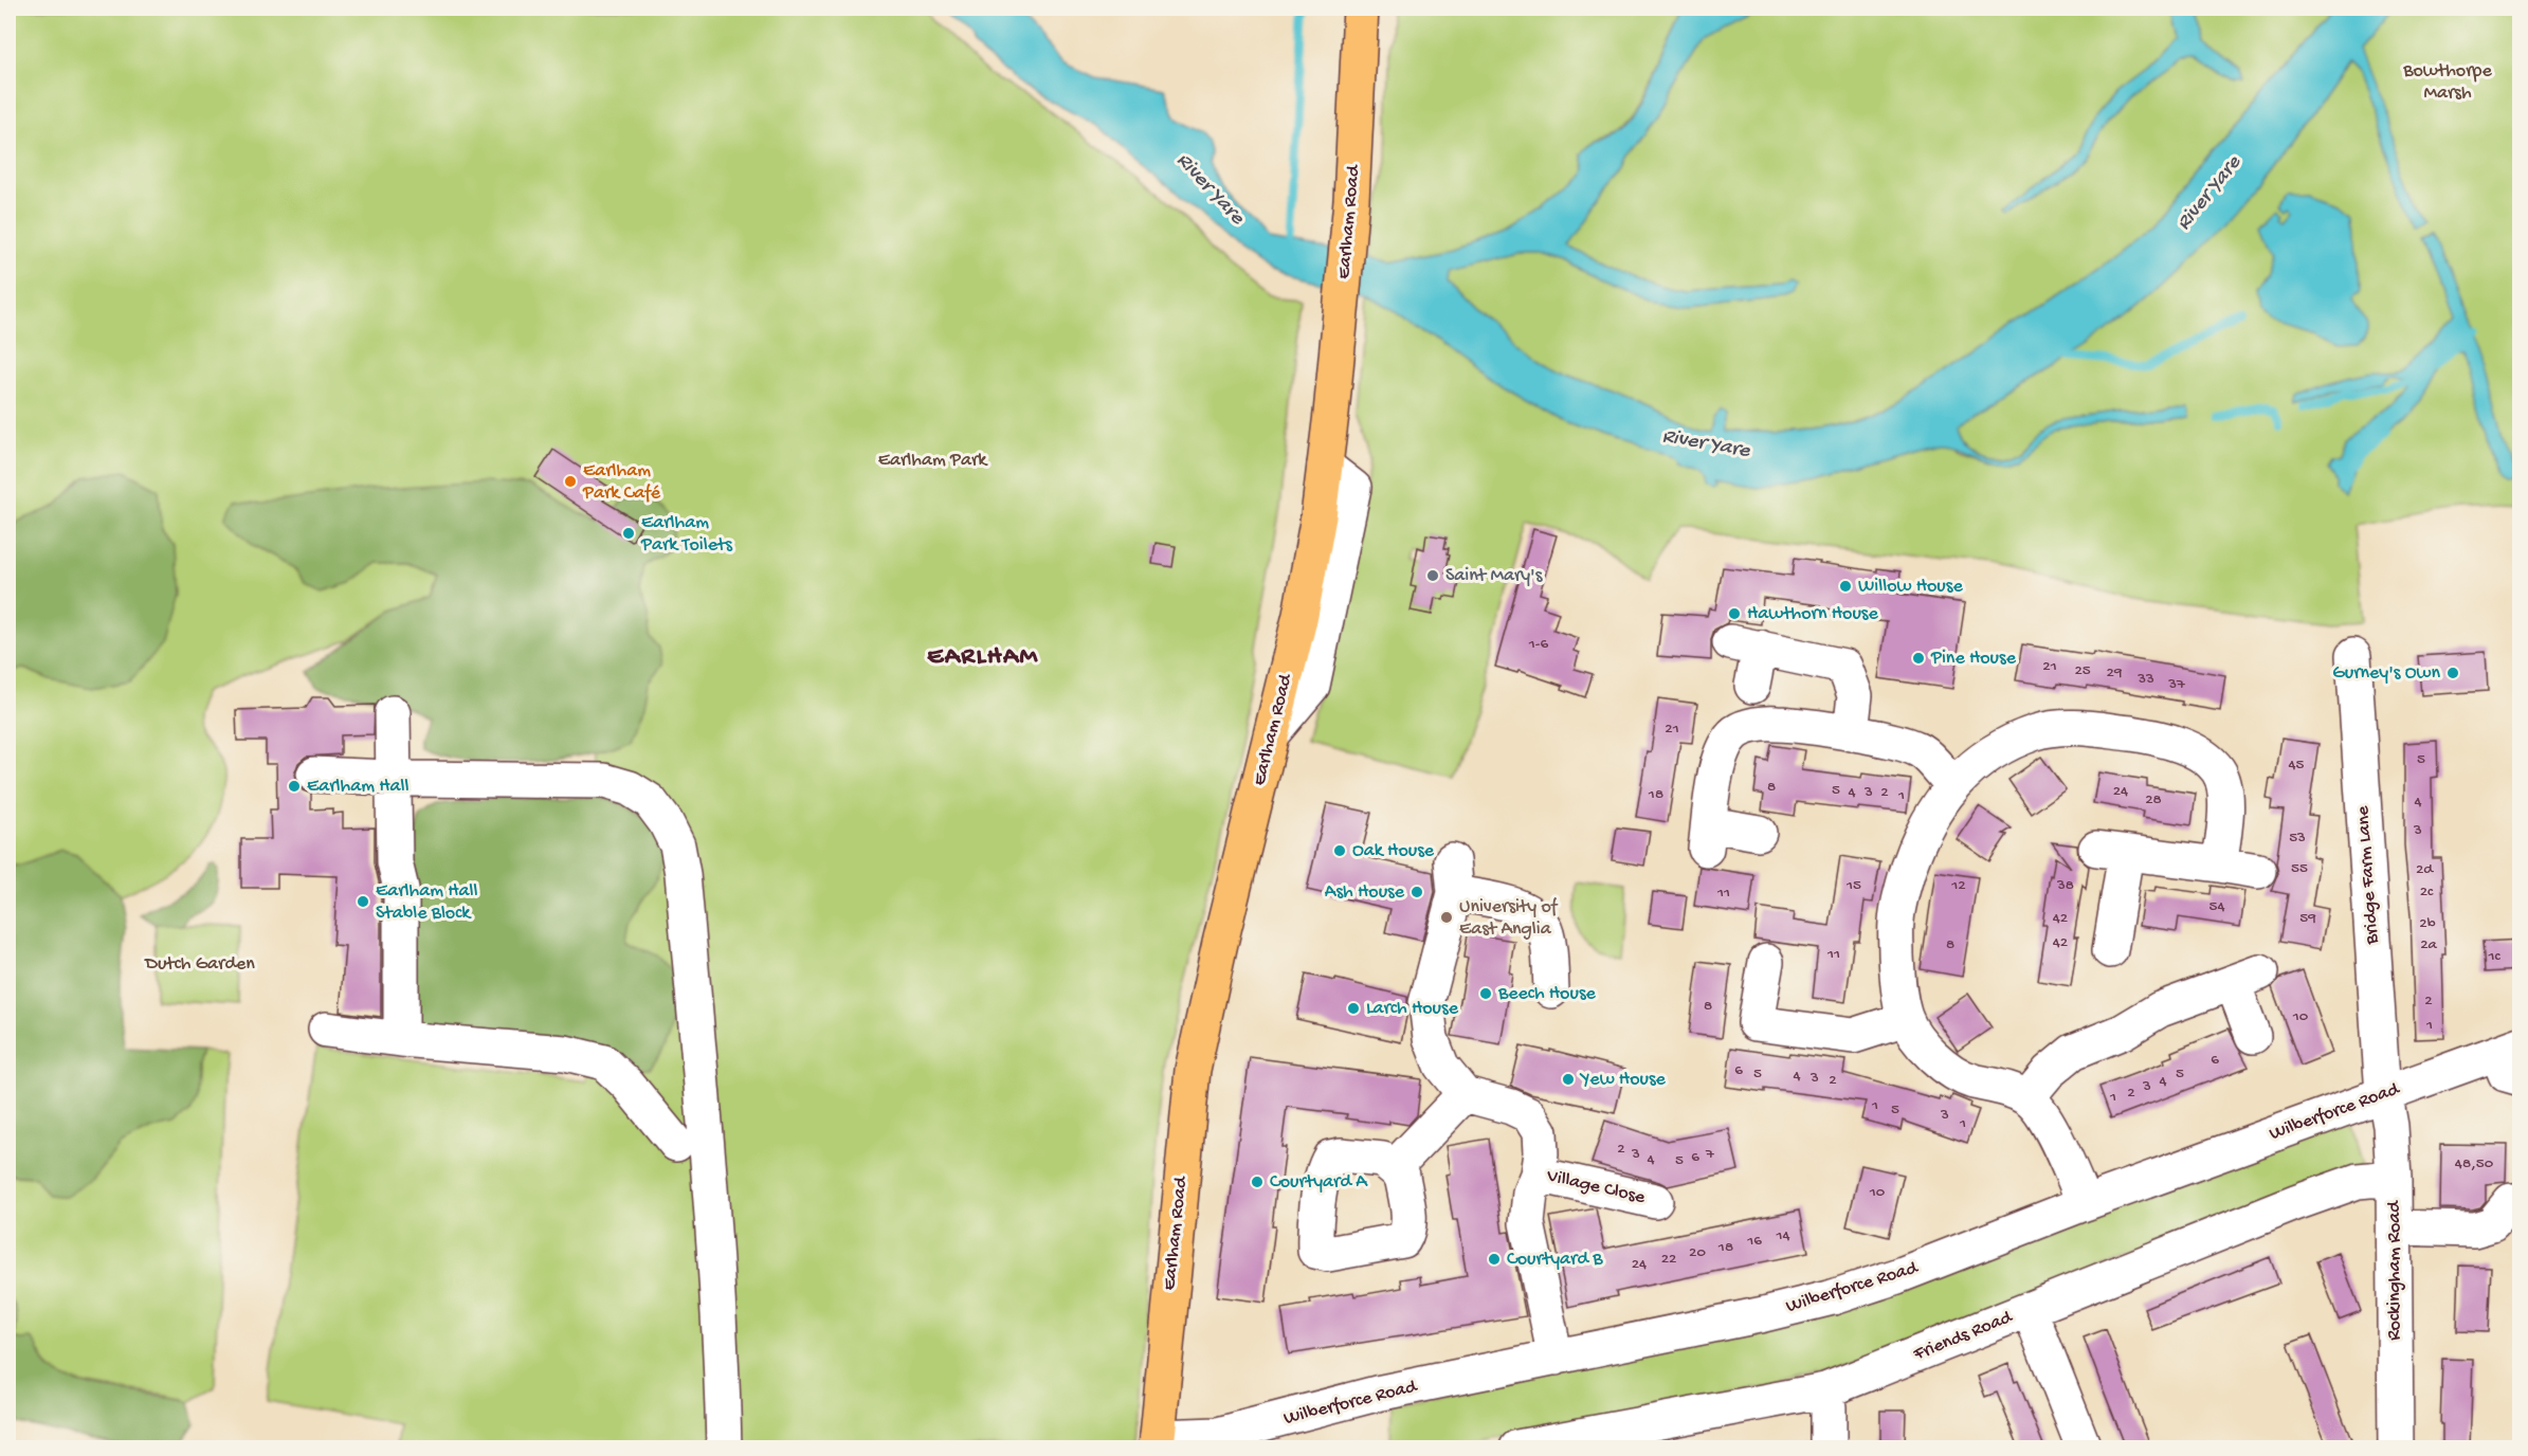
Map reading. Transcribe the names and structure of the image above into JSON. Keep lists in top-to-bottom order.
{
  "streets": {
    "main road": ["Earlham Road"],
    "street": [
      "Bridge Farm Lane",
      "Wilberforce Road",
      "Village Close",
      "Rockingham Road",
      "Friends Road"
    ]
  },
  "crossings": [
    ["Earlham Road", "Wilberforce Road"],
    ["Bridge Farm Lane", "Wilberforce Road"],
    ["Bridge Farm Lane", "Rockingham Road"],
    ["Wilberforce Road", "Rockingham Road"],
    ["Rockingham Road", "Friends Road"]
  ],
  "districts": ["EARLHAM"],
  "water": ["River Yare"],
  "parks": ["Bowthorpe Marsh", "Earlham Park", "Dutch Garden"],
  "places": [
    "Earlham Park Café",
    "Earlham Park Toilets",
    "Saint Mary's",
    "Willow House",
    "Hawthorn House",
    "Pine House",
    "Gurney's Own",
    "Earlham Hall",
    "Oak House",
    "Ash House",
    "Earlham Hall Stable Block",
    "University of East Anglia",
    "Beech House",
    "Larch House",
    "Yew House",
    "Courtyard A",
    "Courtyard B"
  ],
  "house_numbers": [
    "1-6",
    "21",
    "25",
    "29",
    "33",
    "37",
    "21",
    "5",
    "45",
    "8",
    "5",
    "24",
    "4",
    "3",
    "2",
    "18",
    "1",
    "28",
    "4",
    "3",
    "53",
    "55",
    "2d",
    "15",
    "12",
    "38",
    "2c",
    "11",
    "54",
    "42",
    "59",
    "2b",
    "42",
    "8",
    "2a",
    "11",
    "1c",
    "2",
    "8",
    "10",
    "1",
    "6",
    "6",
    "5",
    "5",
    "4",
    "3",
    "2",
    "4",
    "3",
    "2",
    "1",
    "1",
    "5",
    "3",
    "1",
    "2",
    "3",
    "7",
    "6",
    "4",
    "5",
    "48,50",
    "10",
    "14",
    "16",
    "18",
    "20",
    "22",
    "24"
  ]
}
